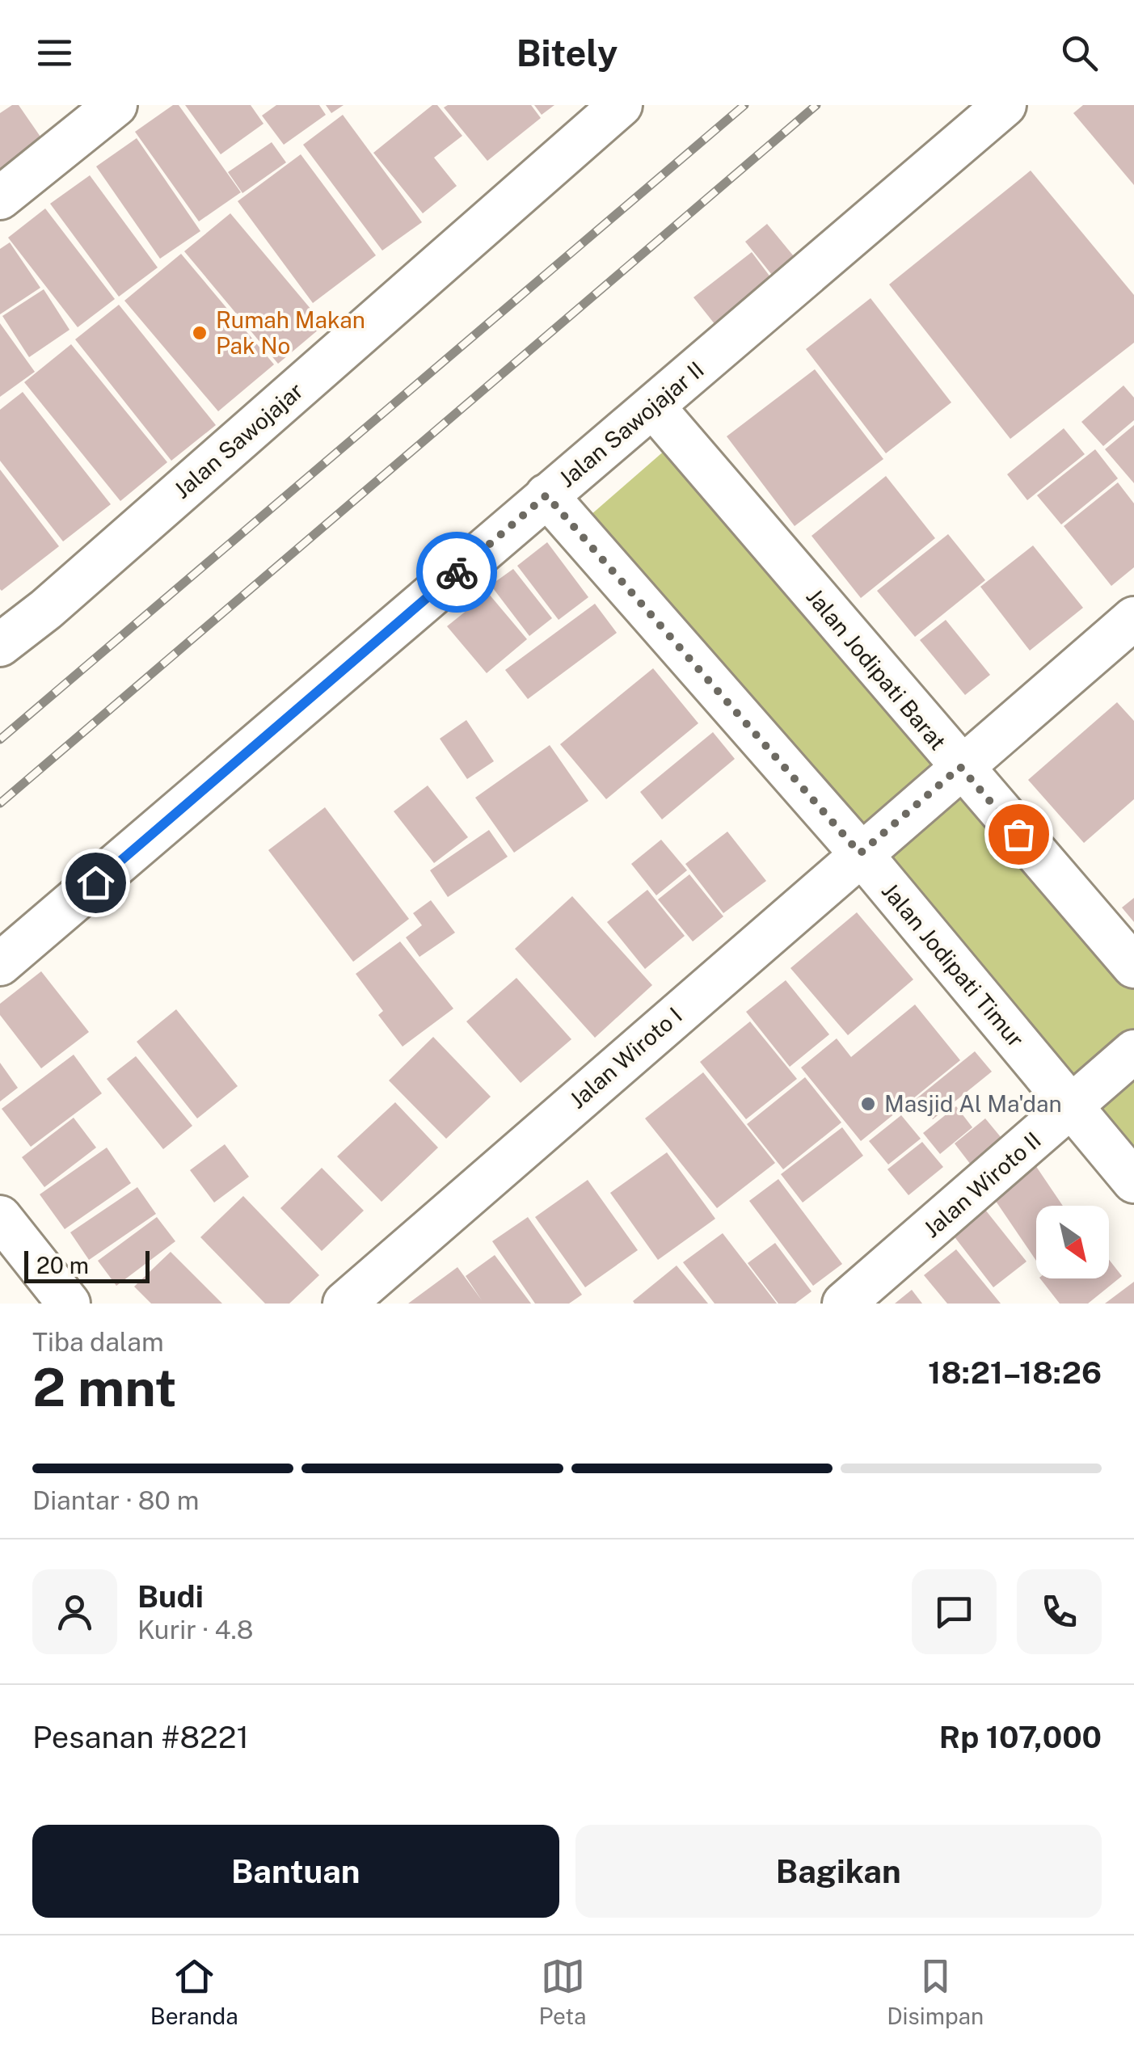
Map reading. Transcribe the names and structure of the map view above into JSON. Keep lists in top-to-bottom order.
{
  "streets": {
    "street": [
      "Jalan Sawojajar II",
      "Jalan Sawojajar",
      "Jalan Jodipati Barat",
      "Jalan Jodipati Timur",
      "Jalan Wiroto I",
      "Jalan Wiroto II"
    ]
  },
  "crossings": [
    ["Jalan Sawojajar II", "Jalan Jodipati Barat"],
    ["Jalan Sawojajar II", "Jalan Jodipati Timur"],
    ["Jalan Jodipati Barat", "Jalan Wiroto I"],
    ["Jalan Jodipati Timur", "Jalan Wiroto I"],
    ["Jalan Jodipati Timur", "Jalan Wiroto II"]
  ],
  "places": ["Rumah Makan Pak No", "Masjid Al Ma'dan"],
  "scale_bar": "20 m",
  "north": "bottom right",
  "page": {
    "header": "Bitely",
    "scale": "20 m",
    "heading": ["2 mnt", "Tiba dalam", "18:21–18:26"],
    "panel": [
      "Budi",
      "Kurir · 4.8",
      "Pesanan #8221",
      "Rp 107,000"
    ],
    "bar": "Diantar · 80 m",
    "buttons": ["Bantuan", "Bagikan"],
    "tabs": ["Beranda", "Peta", "Disimpan"]
  }
}
